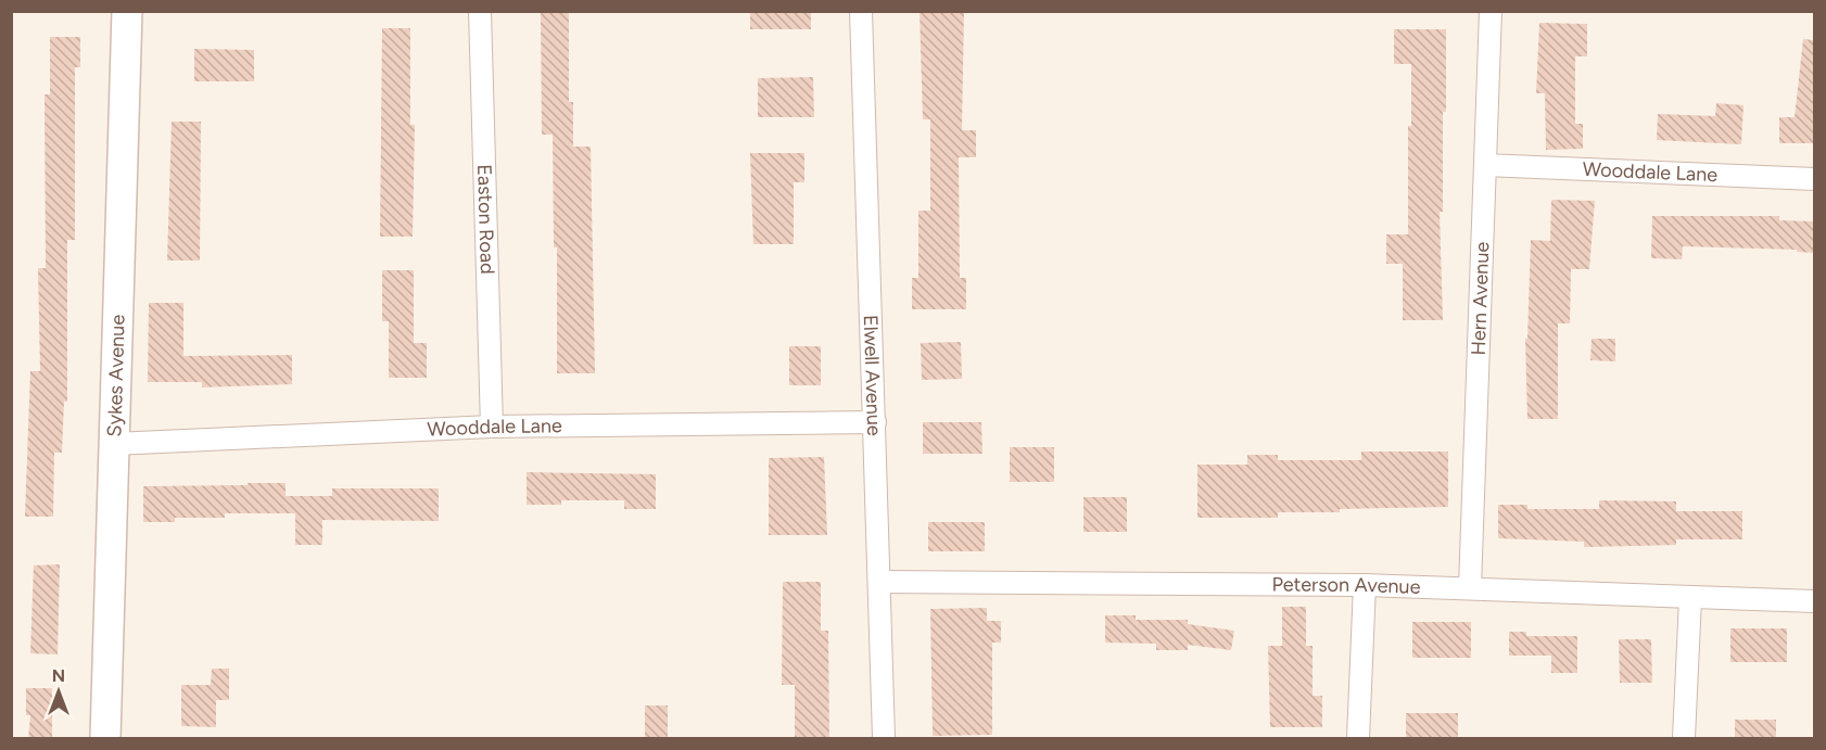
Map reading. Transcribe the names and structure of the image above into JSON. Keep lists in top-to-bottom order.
{
  "streets": {
    "street": [
      "Wooddale Lane",
      "Easton Road",
      "Hern Avenue",
      "Elwell Avenue",
      "Sykes Avenue",
      "Peterson Avenue"
    ]
  },
  "crossings": [
    ["Wooddale Lane", "Easton Road"],
    ["Wooddale Lane", "Hern Avenue"],
    ["Wooddale Lane", "Elwell Avenue"],
    ["Wooddale Lane", "Sykes Avenue"],
    ["Hern Avenue", "Peterson Avenue"],
    ["Elwell Avenue", "Peterson Avenue"]
  ],
  "north": "top"
}
